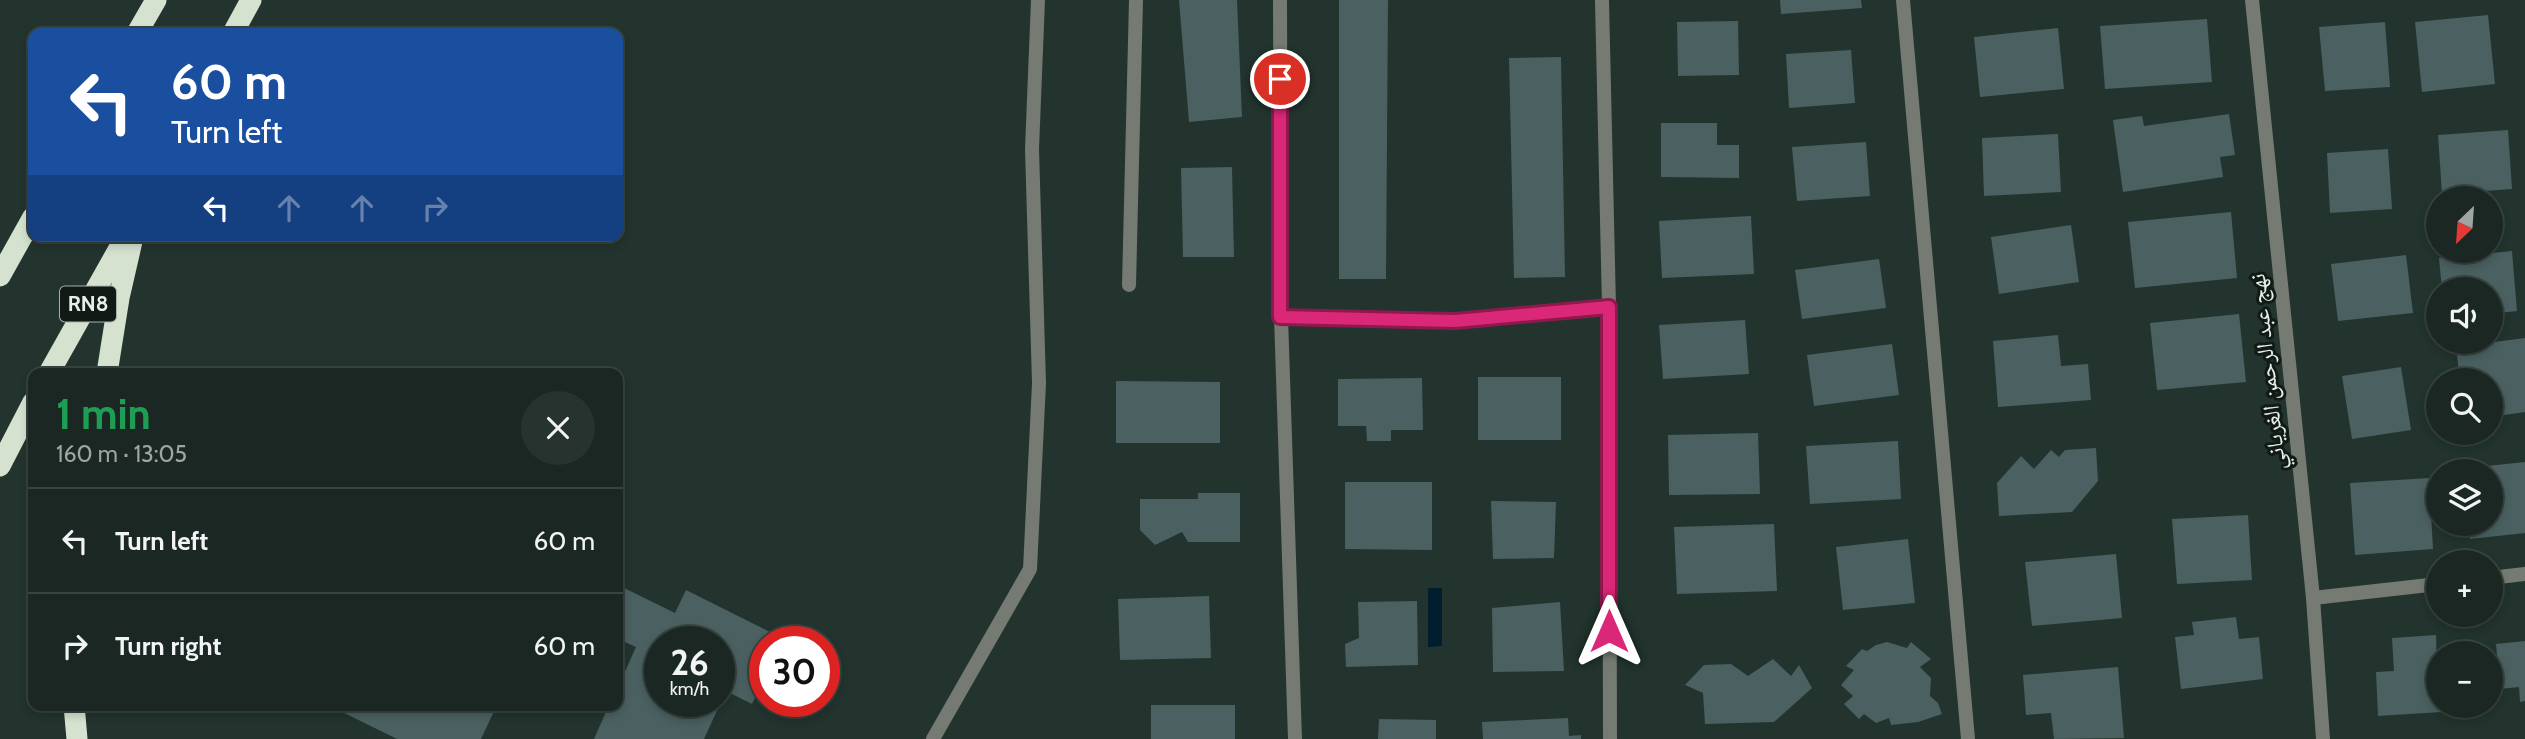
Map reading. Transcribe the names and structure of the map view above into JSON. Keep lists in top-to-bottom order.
{
  "streets": {
    "highway": ["RN8"],
    "street": ["نهج عبد الرحمن الغرياني"]
  },
  "north": "bottom left",
  "page": {
    "turn": ["60 m", "Turn left"],
    "map_buttons": ["+", "−"],
    "heading": ["1 min", "160 m · 13:05"],
    "list": [
      {
        "name": "Turn left",
        "value": "60 m"
      },
      {
        "name": "Turn right",
        "value": "60 m"
      }
    ],
    "speed": "26 km/h",
    "limit": "30"
  }
}
